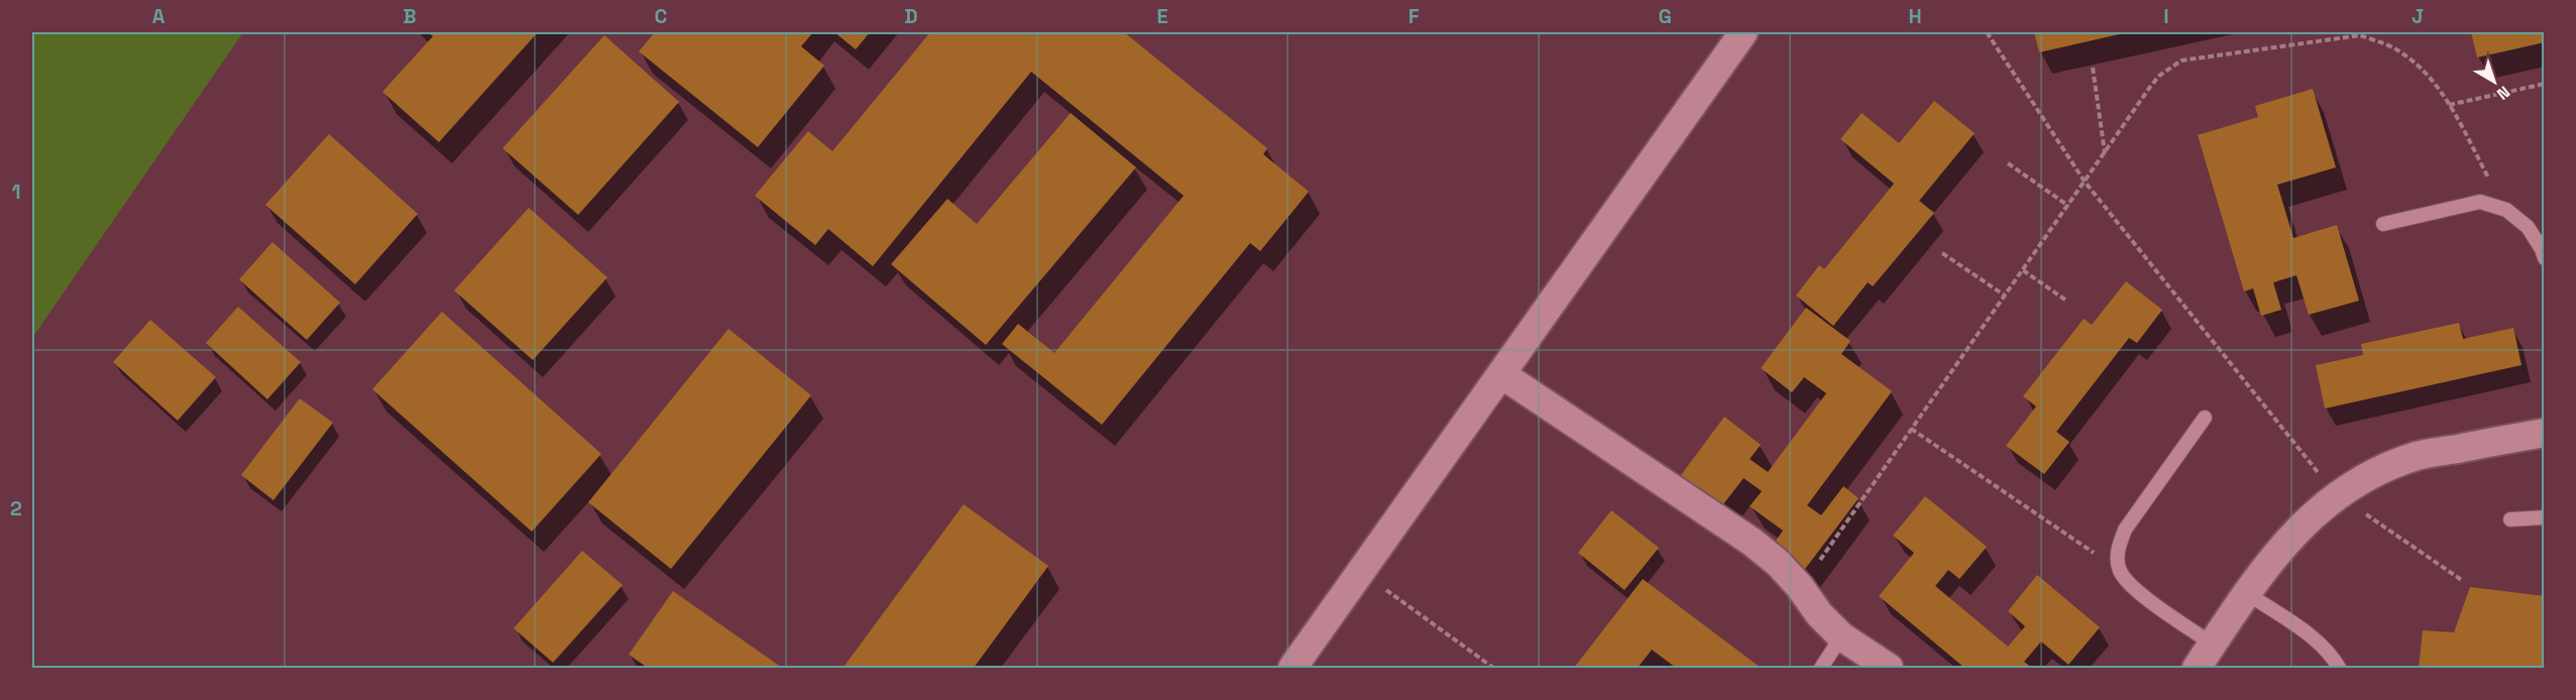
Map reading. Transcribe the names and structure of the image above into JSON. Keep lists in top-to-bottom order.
{
  "north": "bottom right",
  "grid": {
    "columns": [
      "A",
      "B",
      "C",
      "D",
      "E",
      "F",
      "G",
      "H",
      "I",
      "J"
    ],
    "rows": ["1", "2"]
  }
}
